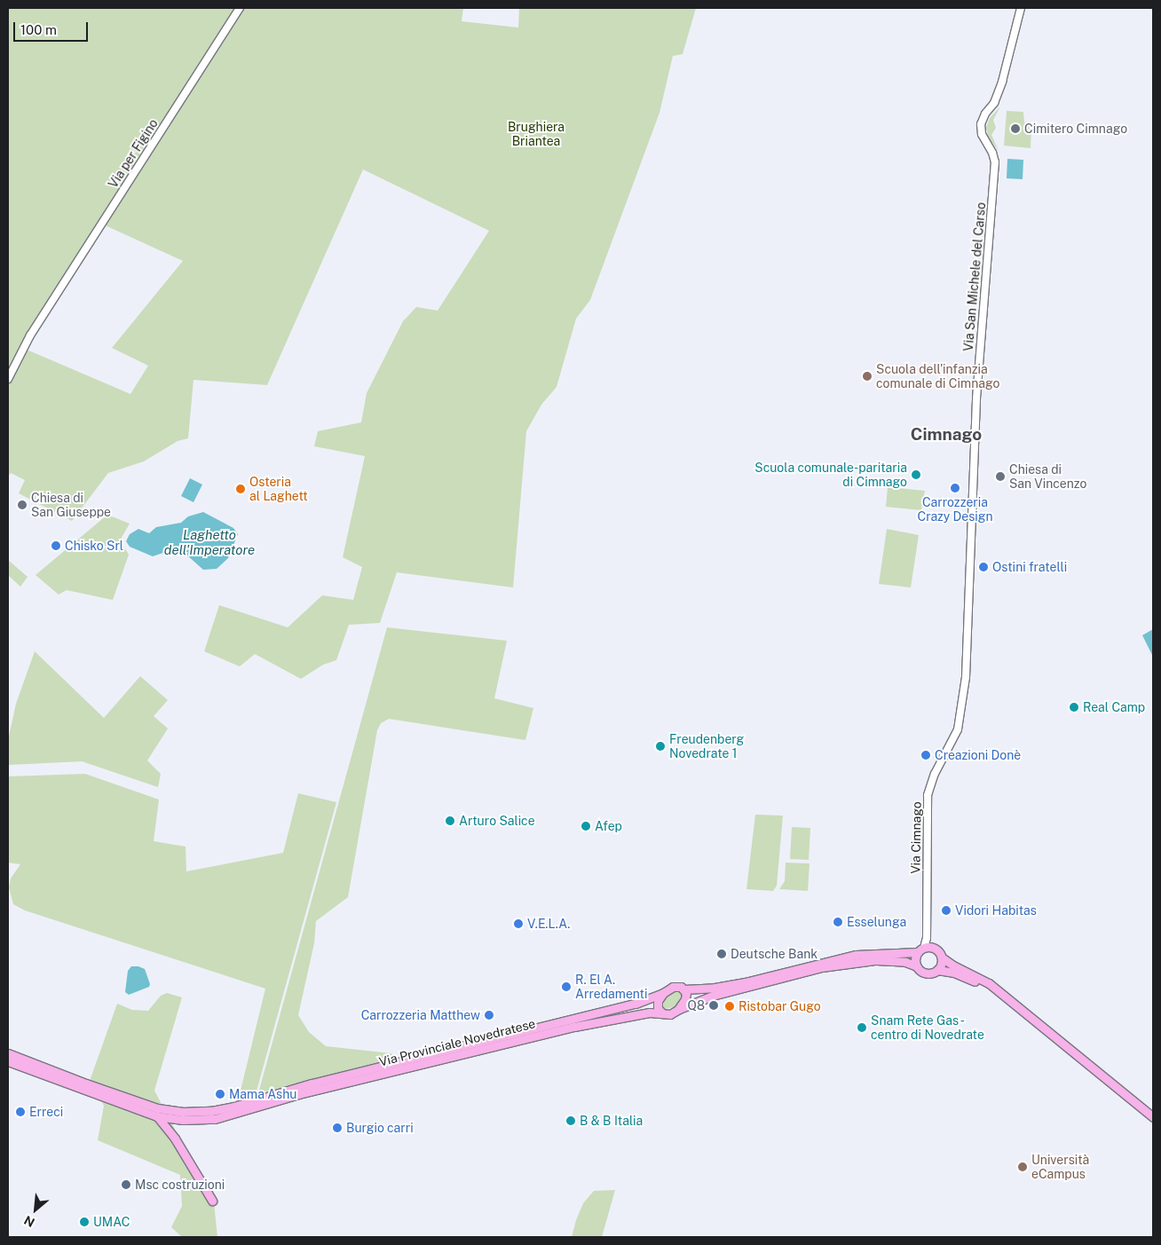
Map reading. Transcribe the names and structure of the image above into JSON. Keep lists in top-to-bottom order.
{
  "streets": {
    "main road": ["Via Provinciale Novedratese"],
    "street": ["Via per Figino", "Via San Michele del Carso", "Via Cimnago"]
  },
  "crossings": [
    ["Via San Michele del Carso", "Via Cimnago"],
    ["Via Cimnago", "Via Provinciale Novedratese"]
  ],
  "districts": ["Cimnago"],
  "water": ["Laghetto dell'Imperatore"],
  "parks": ["Brughiera Briantea"],
  "places": [
    "Cimitero Cimnago",
    "Scuola dell'infanzia comunale di Cimnago",
    "Scuola comunale-paritaria di Cimnago",
    "Chiesa di San Vincenzo",
    "Carrozzeria Crazy Design",
    "Osteria al Laghett",
    "Chiesa di San Giuseppe",
    "Chisko Srl",
    "Ostini fratelli",
    "Real Camp",
    "Freudenberg Novedrate 1",
    "Creazioni Donè",
    "Arturo Salice",
    "Afep",
    "Vidori Habitas",
    "Esselunga",
    "V.E.L.A.",
    "Deutsche Bank",
    "R. El A. Arredamenti",
    "Q8",
    "Ristobar Gugo",
    "Carrozzeria Matthew",
    "Snam Rete Gas - centro di Novedrate",
    "Mama Ashu",
    "Erreci",
    "B & B Italia",
    "Burgio carri",
    "Università eCampus",
    "Msc costruzioni",
    "UMAC"
  ],
  "scale_bar": "100 m",
  "north": "bottom left"
}
